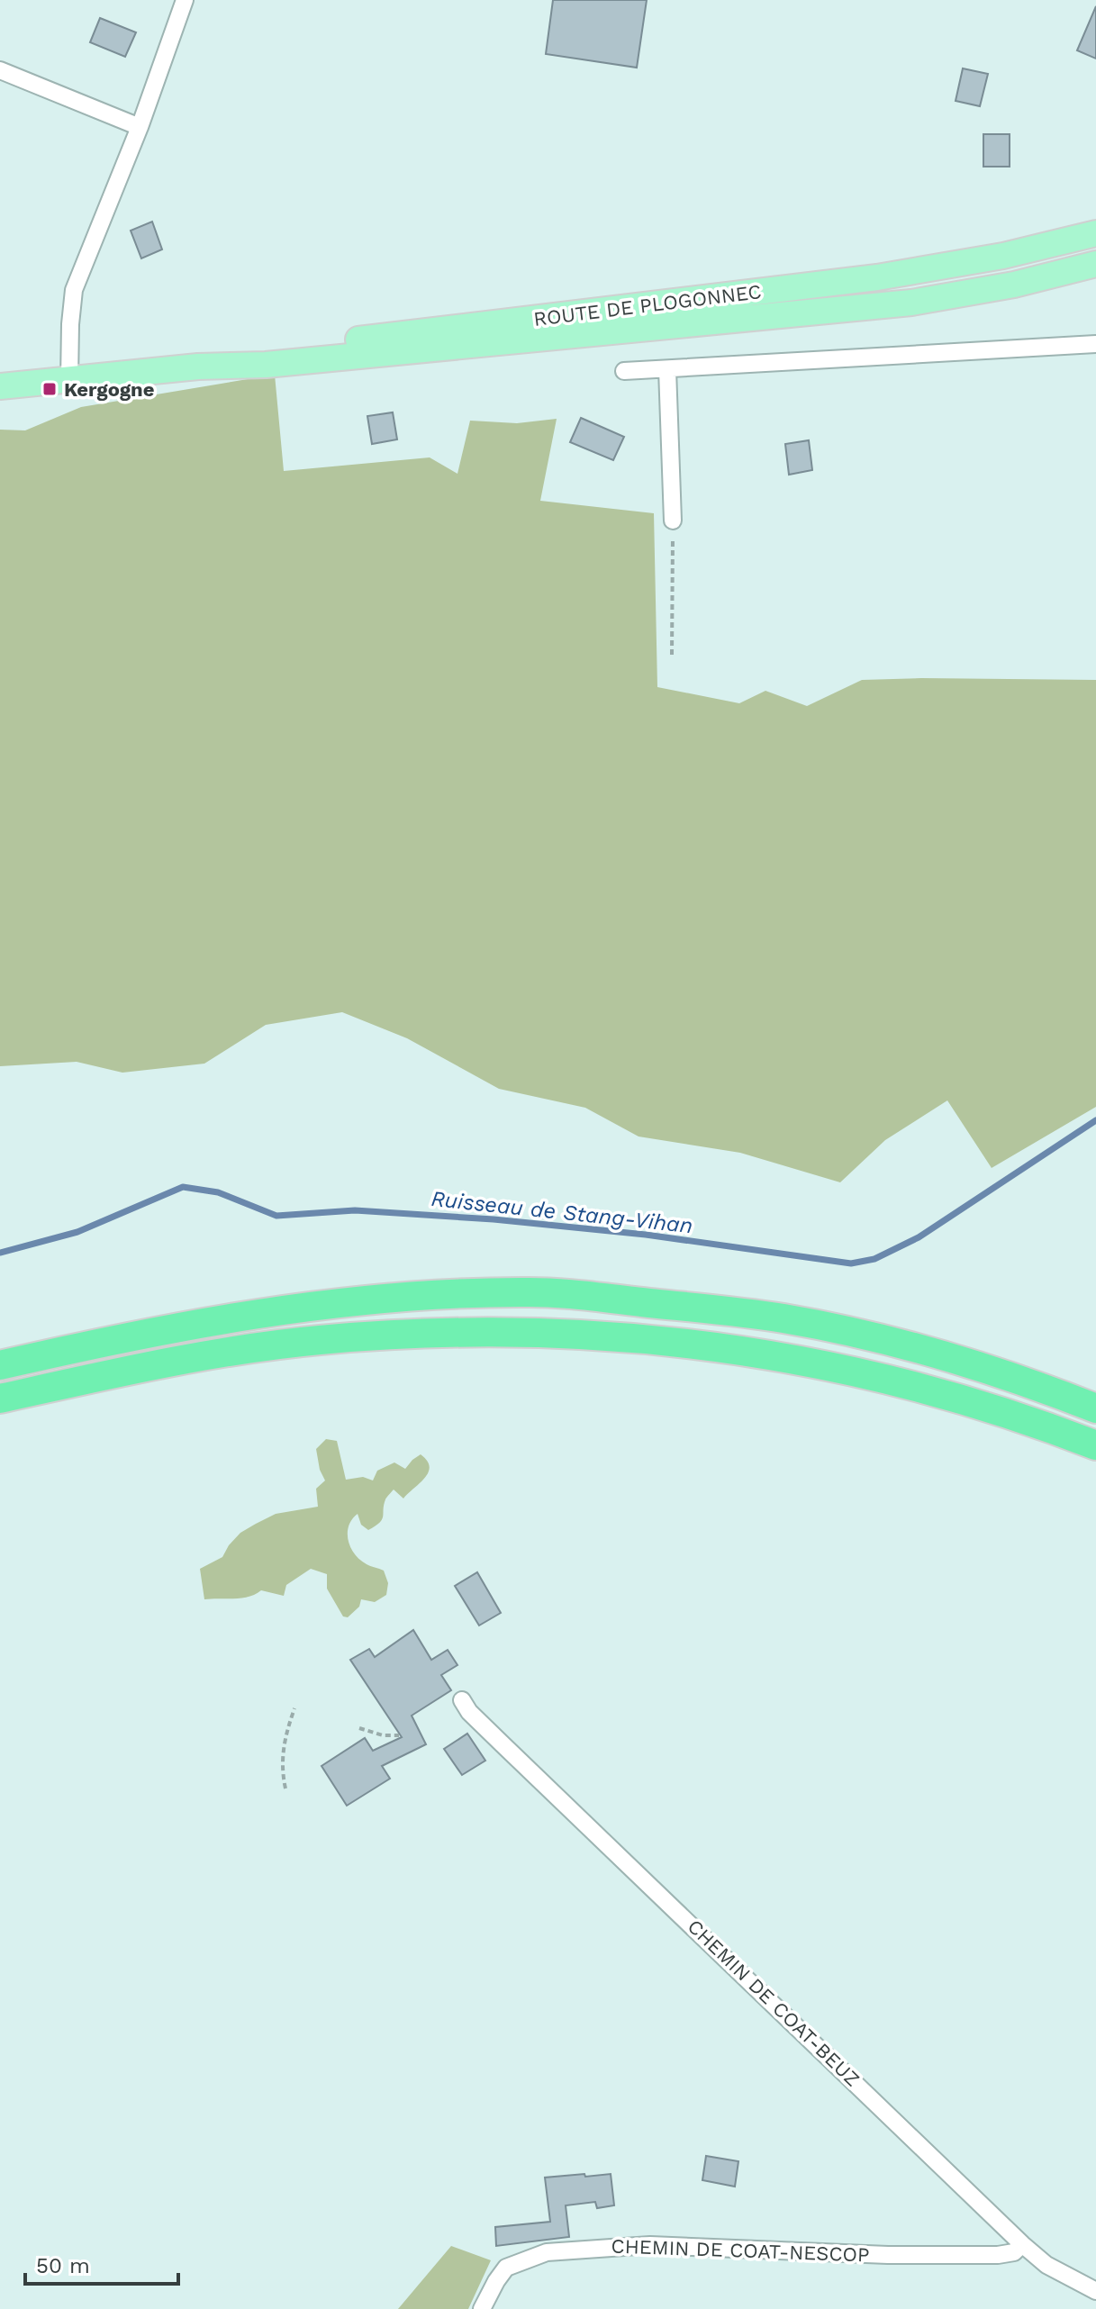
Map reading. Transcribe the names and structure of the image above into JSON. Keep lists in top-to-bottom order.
{
  "streets": {
    "main road": ["ROUTE DE PLOGONNEC"],
    "street": ["CHEMIN DE COAT-BEUZ", "CHEMIN DE COAT-NESCOP"]
  },
  "crossings": [
    ["CHEMIN DE COAT-BEUZ", "CHEMIN DE COAT-NESCOP"]
  ],
  "water": ["Ruisseau de Stang-Vihan"],
  "places": {
    "transit": ["Kergogne"]
  },
  "scale_bar": "50 m"
}
